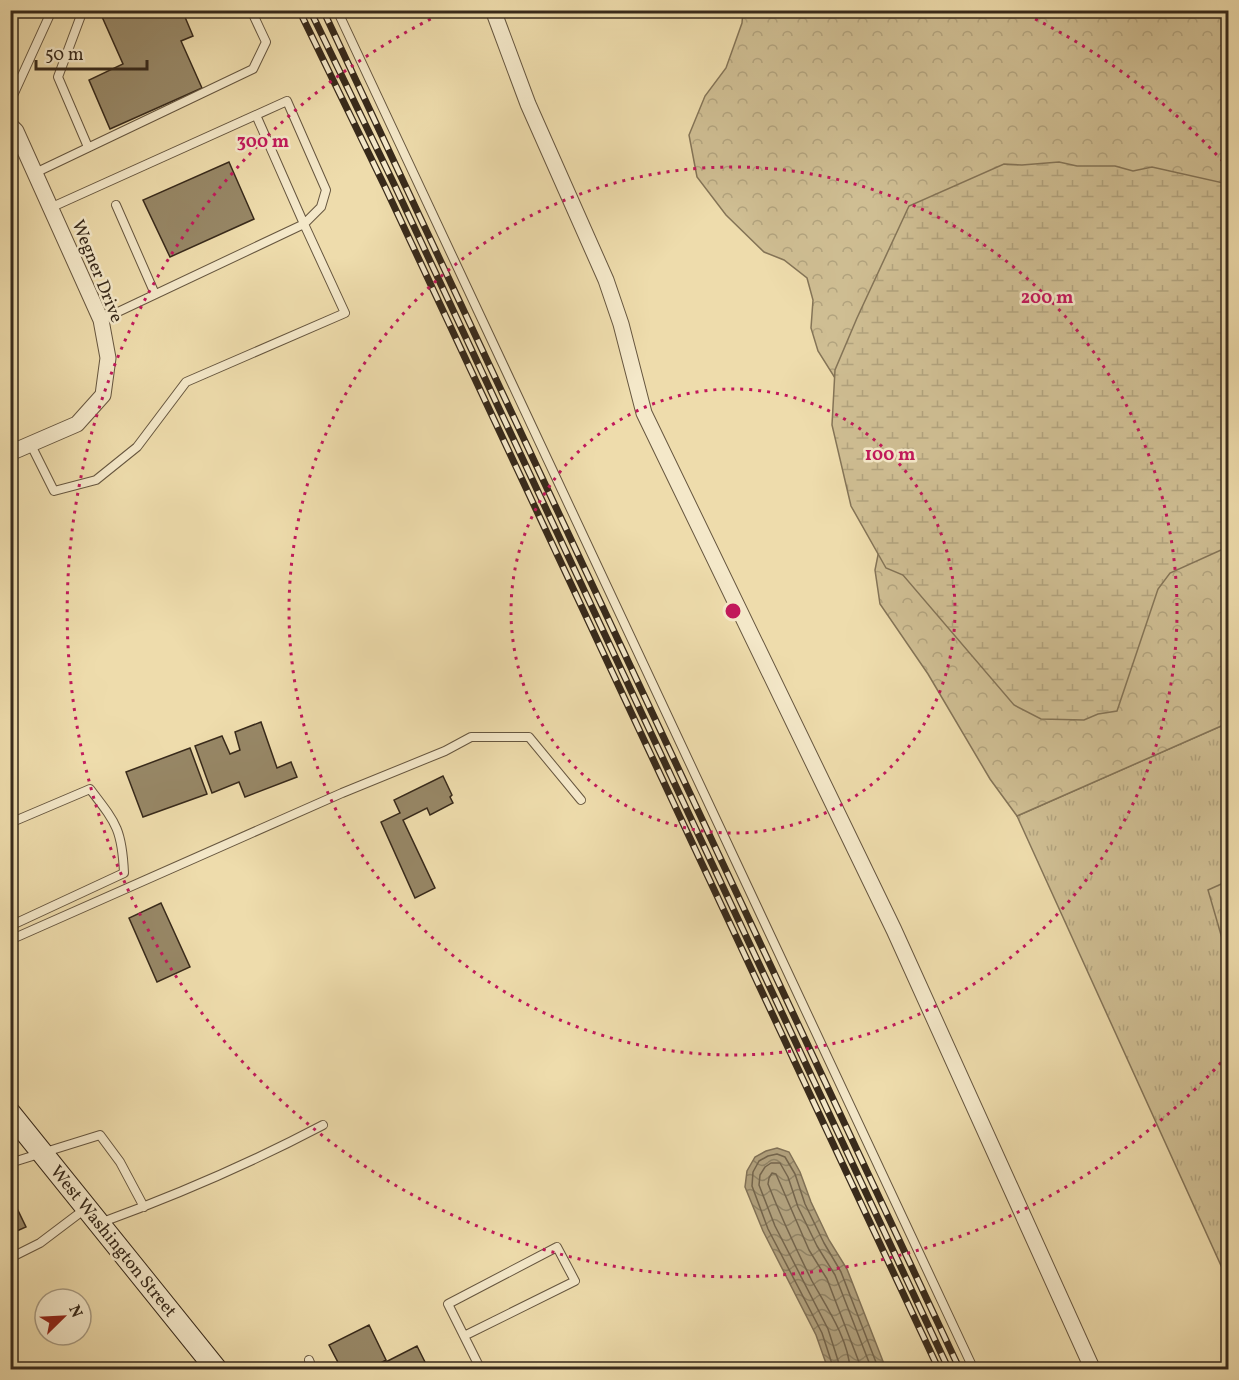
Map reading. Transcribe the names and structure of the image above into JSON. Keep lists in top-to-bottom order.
{
  "streets": {
    "main road": ["West Washington Street"],
    "street": ["Wegner Drive"]
  },
  "scale_bar": "50 m",
  "north": "top right",
  "rings": ["300 m", "200 m", "100 m"]
}
